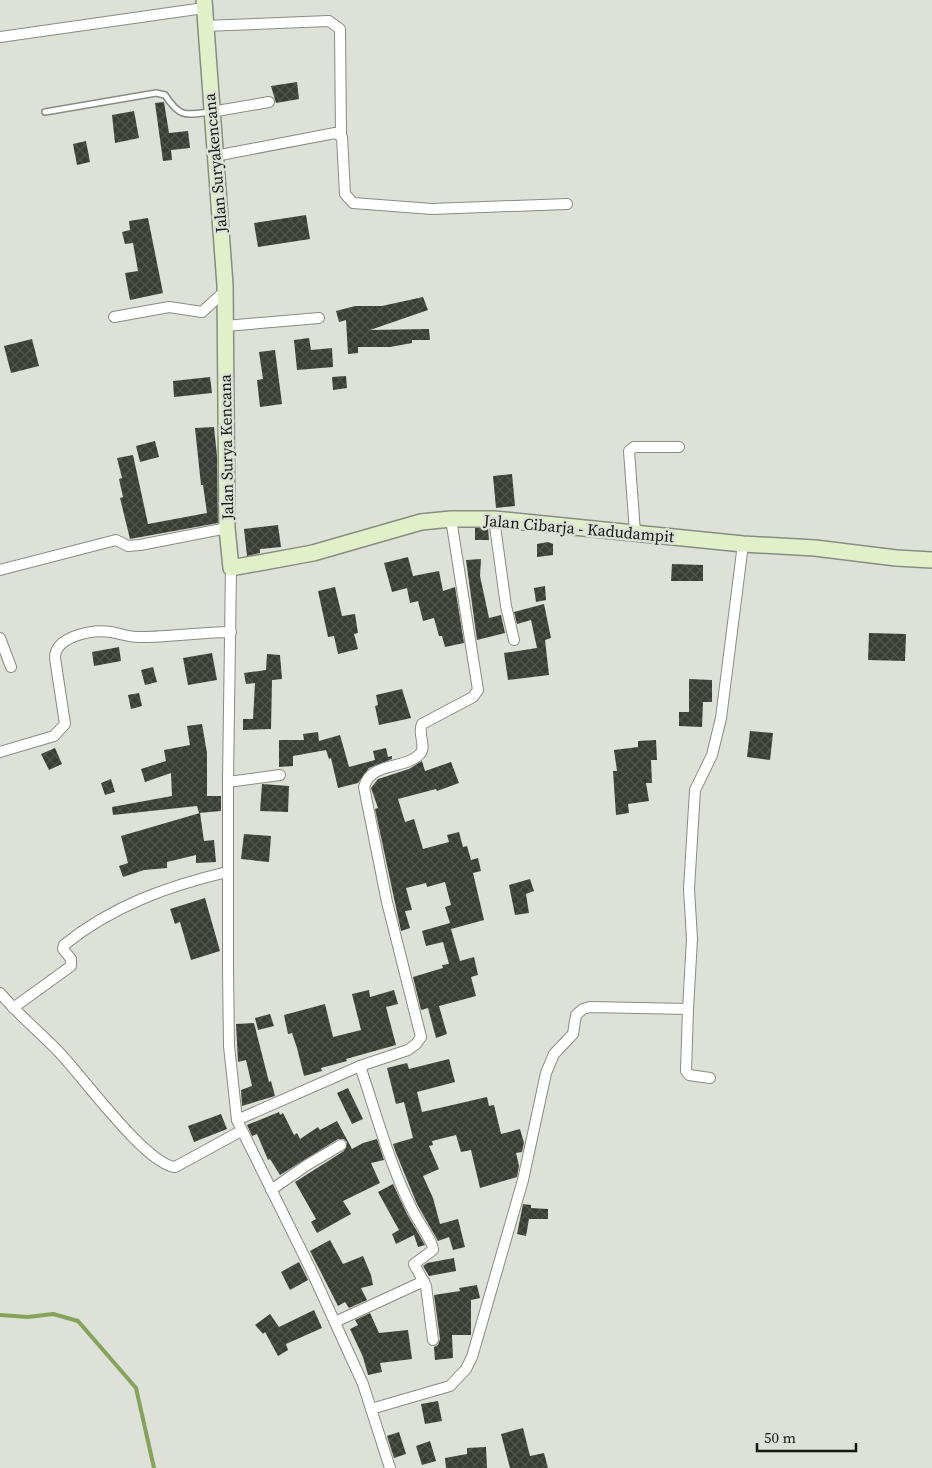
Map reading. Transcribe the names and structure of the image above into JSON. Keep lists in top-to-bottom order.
{
  "streets": {
    "street": ["Jalan Suryakencana", "Jalan Surya Kencana", "Jalan Cibarja - Kadudampit"]
  },
  "crossings": [
    ["Jalan Suryakencana", "Jalan Surya Kencana"],
    ["Jalan Surya Kencana", "Jalan Cibarja - Kadudampit"]
  ],
  "scale_bar": "50 m"
}
